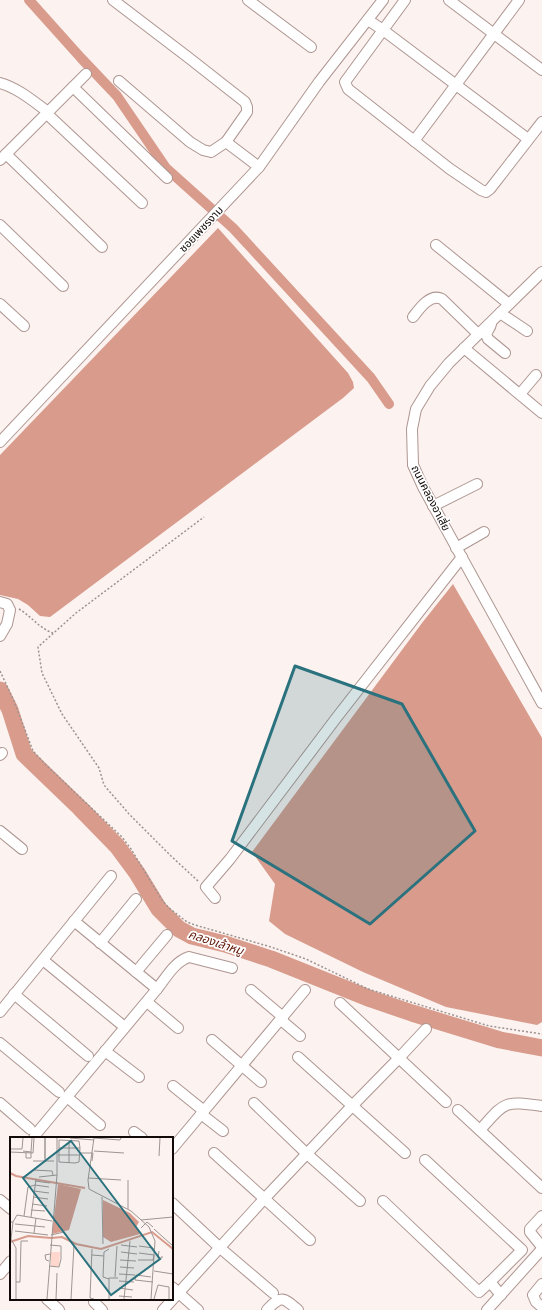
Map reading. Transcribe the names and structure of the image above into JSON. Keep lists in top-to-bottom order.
{
  "streets": {
    "street": ["ซอยเพชรงาม", "ถนนคลองอาเสี่ย"]
  },
  "water": ["คลองเล้าหมู"]
}
